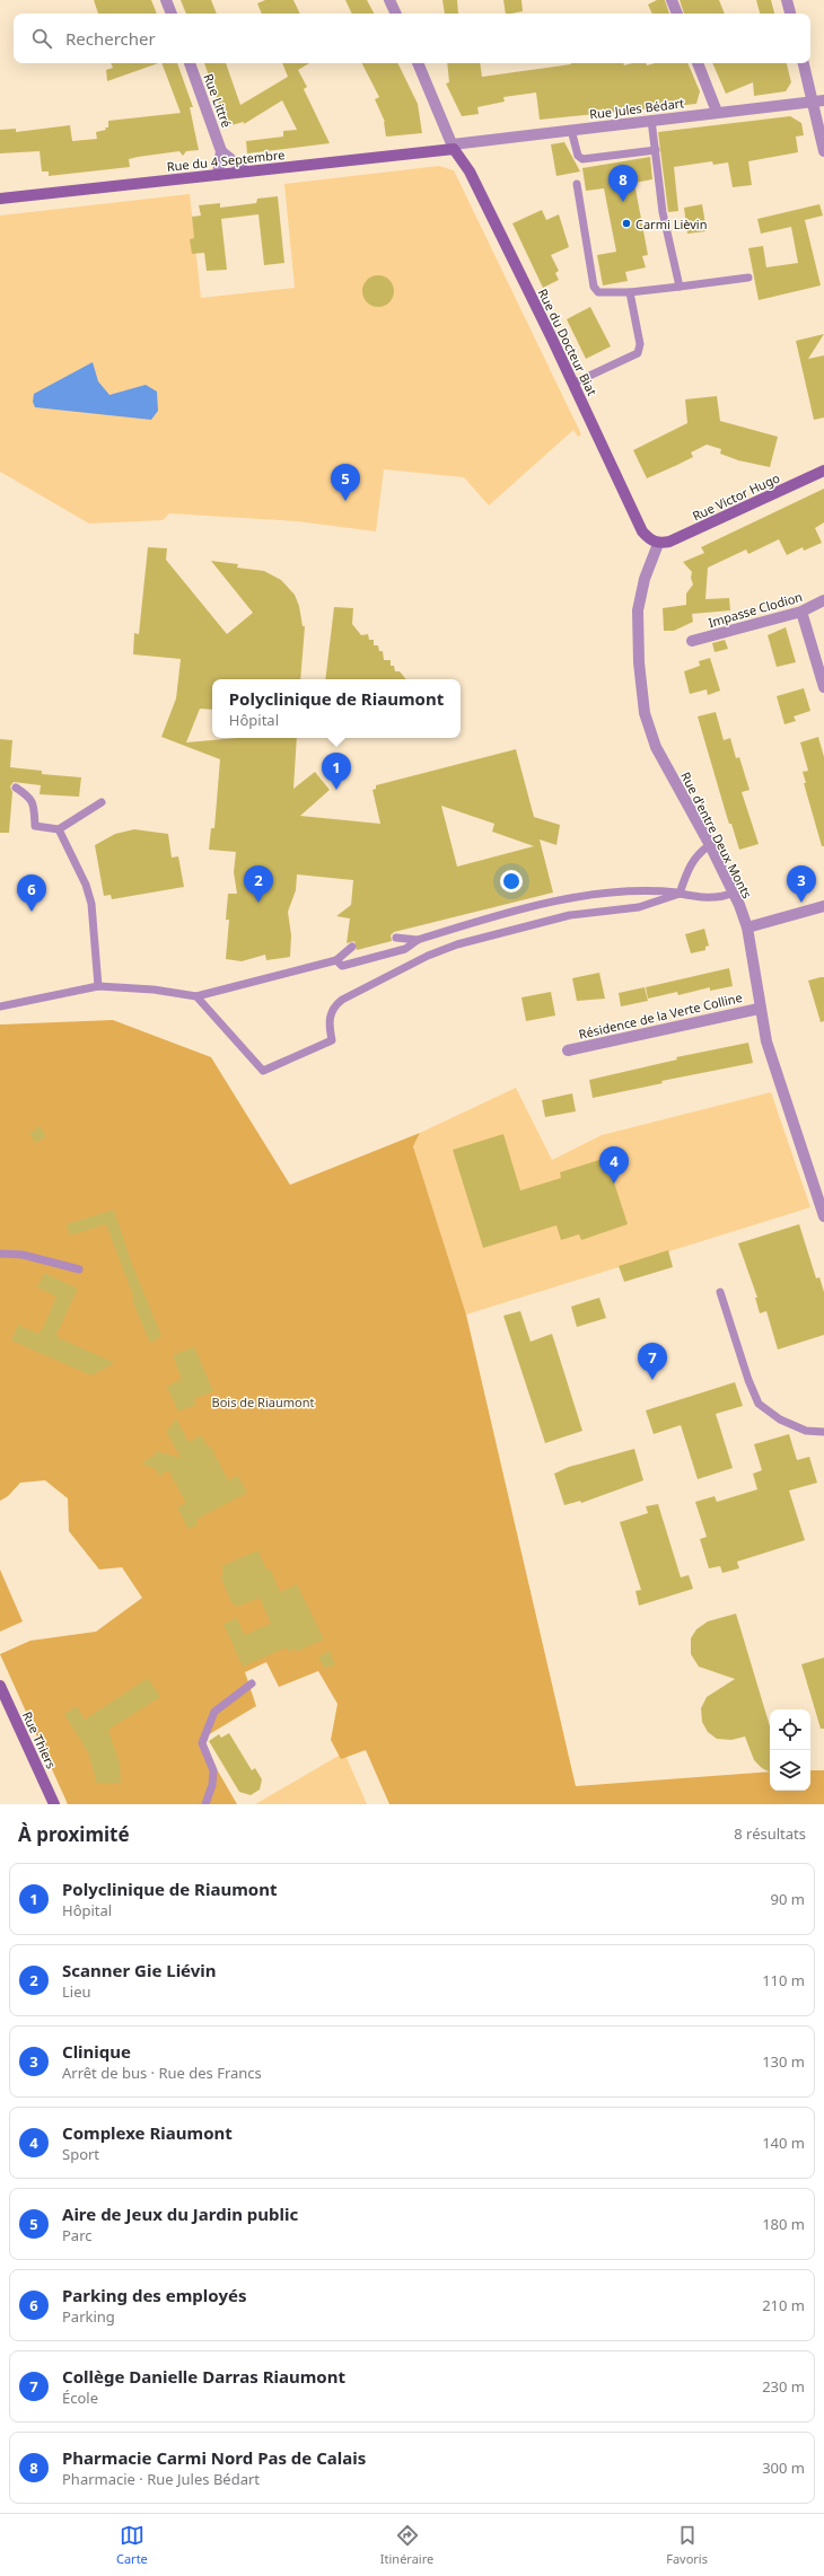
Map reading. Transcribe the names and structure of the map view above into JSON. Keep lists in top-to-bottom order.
{
  "streets": {
    "street": [
      "Rue Littré",
      "Rue Jules Bédart",
      "Rue du 4 Septembre",
      "Rue du Docteur Biat",
      "Rue Victor Hugo",
      "Impasse Clodion",
      "Rue d'entre Deux Monts",
      "Résidence de la Verte Colline",
      "Rue Thiers"
    ]
  },
  "crossings": [
    ["Rue Littré", "Rue du 4 Septembre"],
    ["Rue Jules Bédart", "Rue du 4 Septembre"],
    ["Rue Jules Bédart", "Rue du Docteur Biat"],
    ["Rue du 4 Septembre", "Rue du Docteur Biat"],
    ["Rue du Docteur Biat", "Rue Victor Hugo"],
    ["Rue du Docteur Biat", "Rue d'entre Deux Monts"],
    ["Rue Victor Hugo", "Rue d'entre Deux Monts"],
    ["Rue d'entre Deux Monts", "Résidence de la Verte Colline"]
  ],
  "parks": ["Bois de Riaumont"],
  "places": ["Carmi Lièvin"],
  "page": {
    "search": "Rechercher",
    "pins": [
      "8",
      "5",
      "1",
      "2",
      "3",
      "6",
      "4",
      "7"
    ],
    "popup": ["Polyclinique de Riaumont", "Hôpital"],
    "heading": ["À proximité", "8 résultats"],
    "list": [
      {
        "mark": "1",
        "name": "Polyclinique de Riaumont",
        "note": "Hôpital",
        "value": "90 m"
      },
      {
        "mark": "2",
        "name": "Scanner Gie Liévin",
        "note": "Lieu",
        "value": "110 m"
      },
      {
        "mark": "3",
        "name": "Clinique",
        "note": "Arrêt de bus · Rue des Francs",
        "value": "130 m"
      },
      {
        "mark": "4",
        "name": "Complexe Riaumont",
        "note": "Sport",
        "value": "140 m"
      },
      {
        "mark": "5",
        "name": "Aire de Jeux du Jardin public",
        "note": "Parc",
        "value": "180 m"
      },
      {
        "mark": "6",
        "name": "Parking des employés",
        "note": "Parking",
        "value": "210 m"
      },
      {
        "mark": "7",
        "name": "Collège Danielle Darras Riaumont",
        "note": "École",
        "value": "230 m"
      },
      {
        "mark": "8",
        "name": "Pharmacie Carmi Nord Pas de Calais",
        "note": "Pharmacie · Rue Jules Bédart",
        "value": "300 m"
      }
    ],
    "nav": ["Carte", "Itinéraire", "Favoris"]
  }
}
